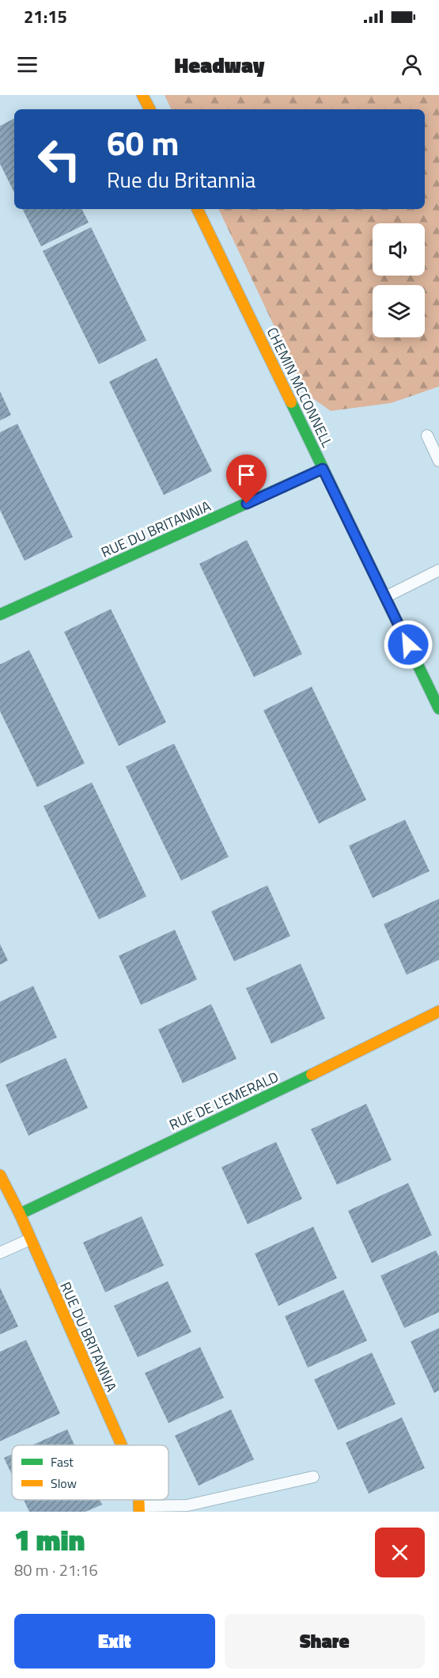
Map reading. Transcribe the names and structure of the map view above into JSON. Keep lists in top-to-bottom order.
{
  "streets": {
    "street": ["CHEMIN MCCONNELL", "RUE DU BRITANNIA", "RUE DE L'EMERALD"]
  },
  "crossings": [
    ["CHEMIN MCCONNELL", "RUE DU BRITANNIA"],
    ["RUE DU BRITANNIA", "RUE DE L'EMERALD"]
  ],
  "legend": ["Fast", "Slow"],
  "page": {
    "status": "21:15",
    "header": "Headway",
    "turn": ["60 m", "Rue du Britannia"],
    "heading": ["1 min", "80 m · 21:16"],
    "buttons": ["Exit", "Share"]
  }
}
